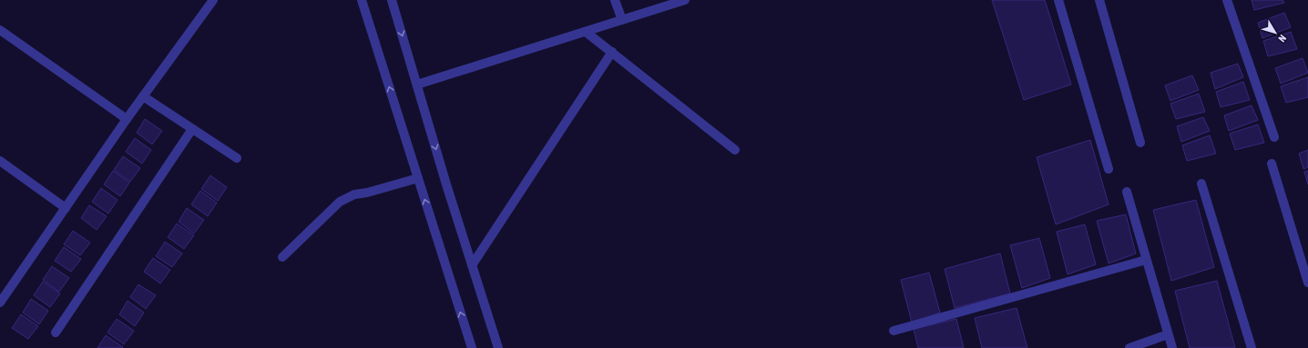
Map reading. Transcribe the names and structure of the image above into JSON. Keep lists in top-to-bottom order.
{
  "north": "bottom right"
}
